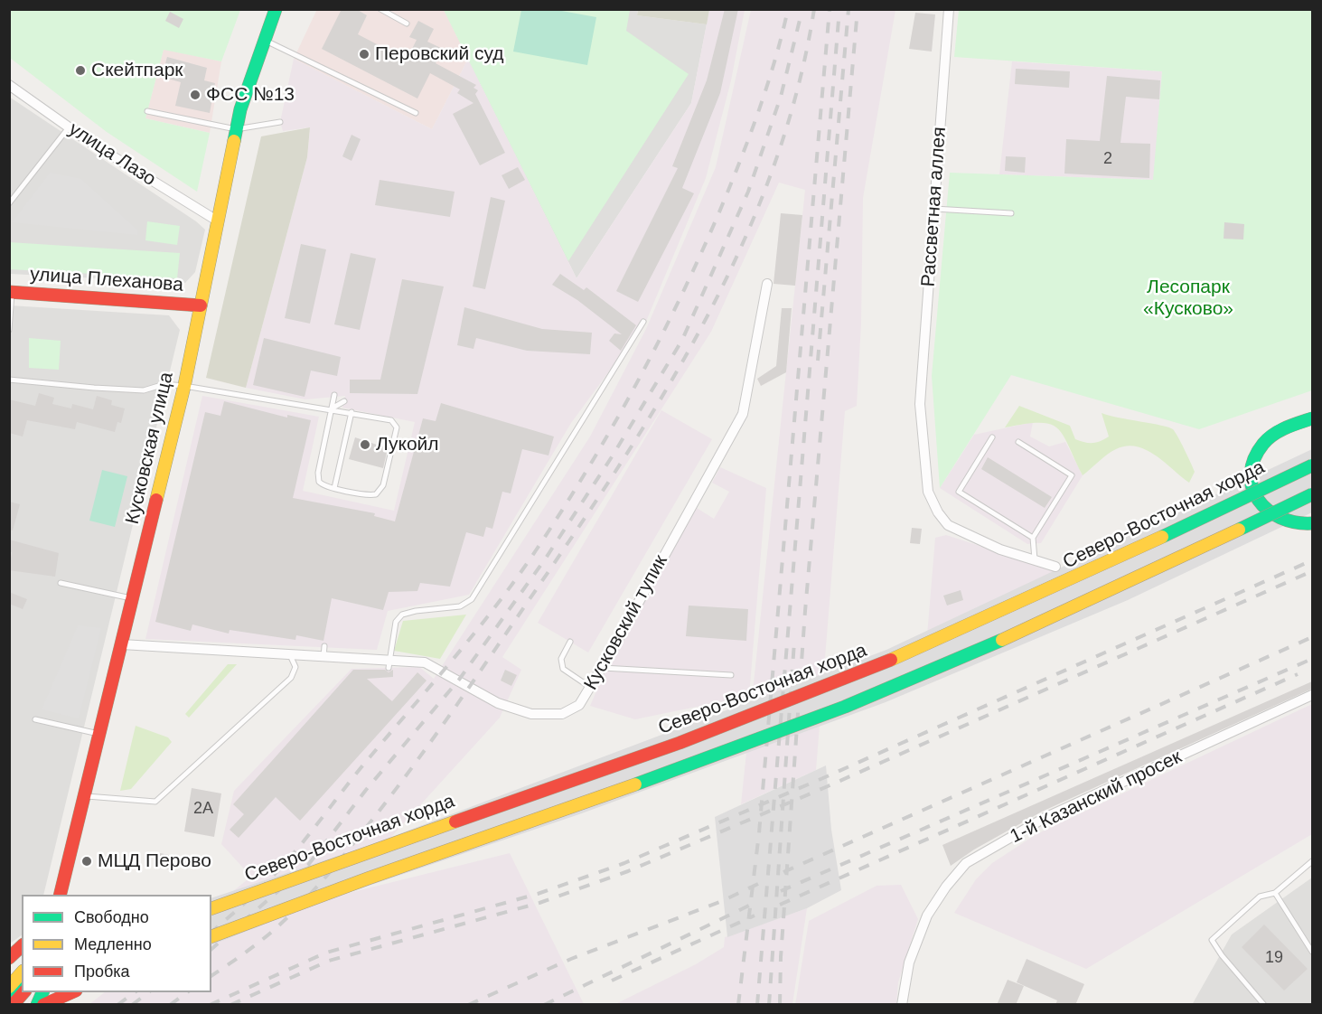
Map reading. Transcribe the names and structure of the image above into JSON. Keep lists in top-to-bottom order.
{
  "streets": {
    "main road": ["улица Плеханова", "Кусковская улица", "Северо-Восточная хорда"],
    "street": [
      "улица Лазо",
      "Рассветная аллея",
      "Кусковский тупик",
      "1-й Казанский просек"
    ]
  },
  "crossings": [
    ["улица Лазо", "Кусковская улица"],
    ["улица Плеханова", "Кусковская улица"],
    ["Кусковская улица", "Кусковский тупик"]
  ],
  "parks": ["Лесопарк «Кусково»"],
  "places": [
    "Перовский суд",
    "Скейтпарк",
    "ФСС №13",
    "Лукойл",
    "МЦД Перово"
  ],
  "house_numbers": ["2", "2А", "19"],
  "legend": ["Свободно", "Медленно", "Пробка"]
}
